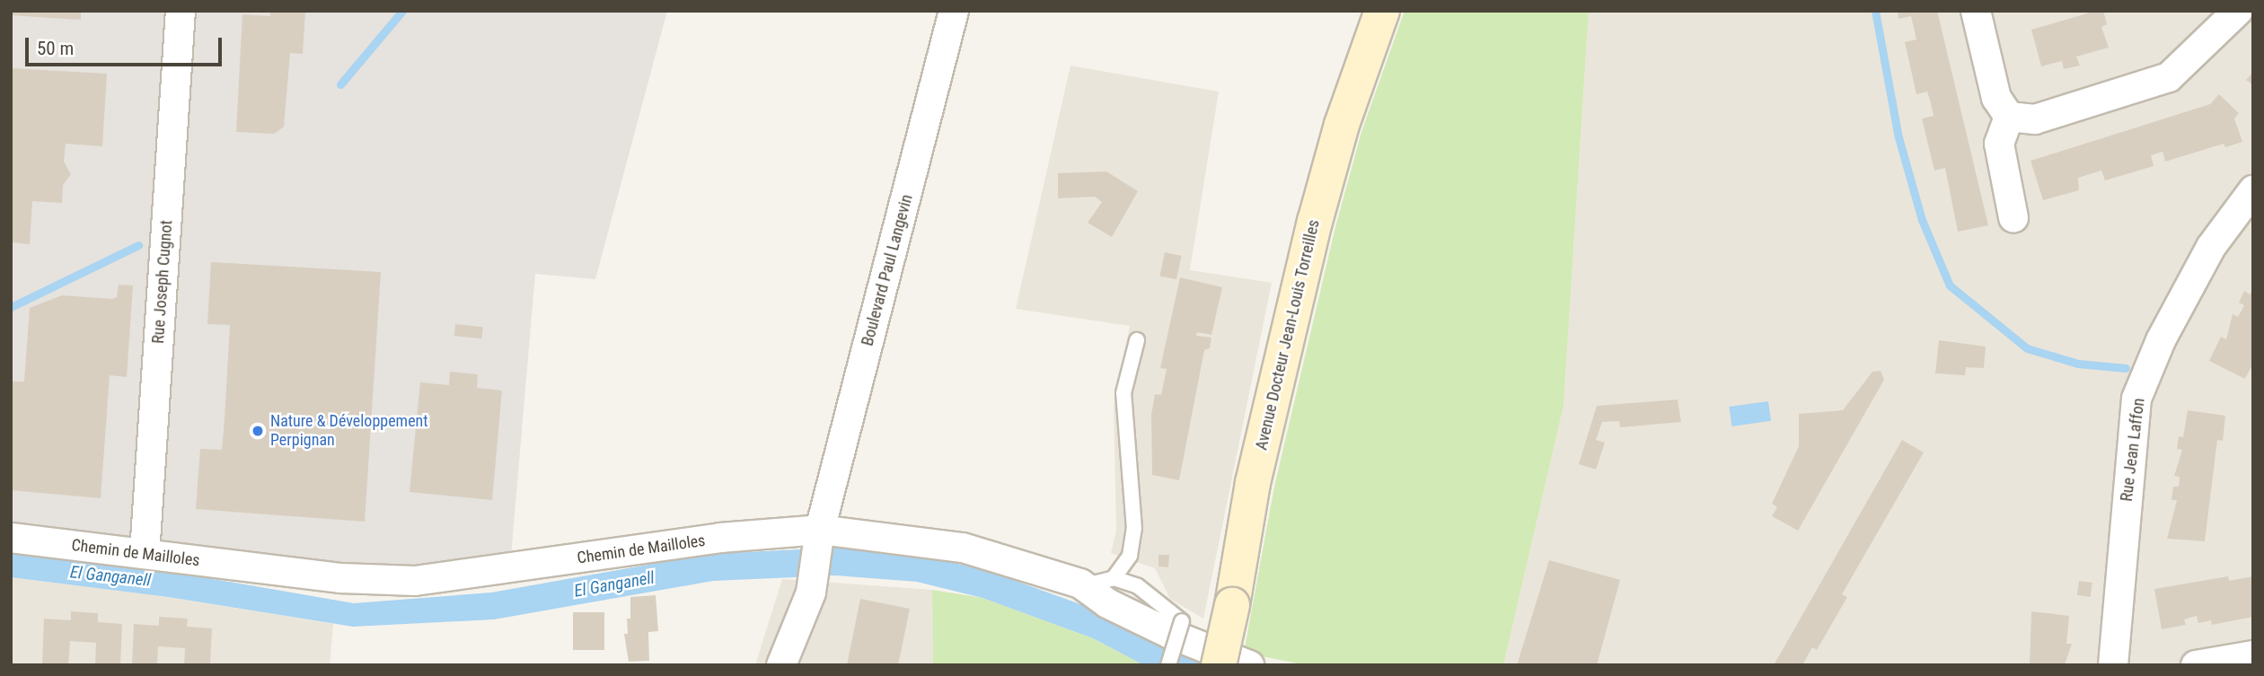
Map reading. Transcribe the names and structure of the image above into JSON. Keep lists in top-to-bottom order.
{
  "streets": {
    "main road": ["Avenue Docteur Jean-Louis Torreilles"],
    "street": [
      "Boulevard Paul Langevin",
      "Rue Joseph Cugnot",
      "Rue Jean Laffon",
      "Chemin de Mailloles"
    ]
  },
  "crossings": [
    ["Boulevard Paul Langevin", "Chemin de Mailloles"],
    ["Rue Joseph Cugnot", "Chemin de Mailloles"]
  ],
  "water": ["El Ganganell"],
  "places": ["Nature & Développement Perpignan"],
  "scale_bar": "50 m"
}
